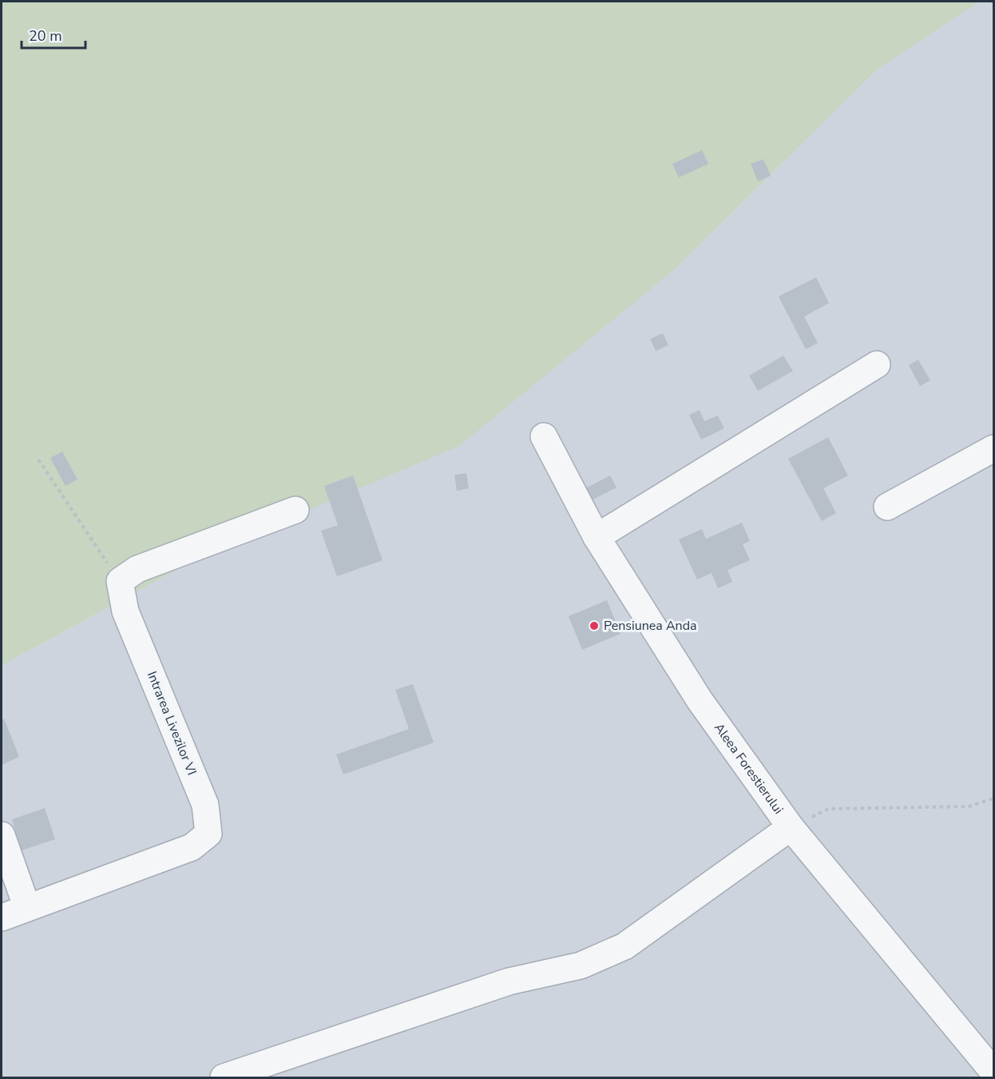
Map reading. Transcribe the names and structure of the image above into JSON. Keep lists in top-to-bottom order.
{
  "streets": {
    "street": ["Intrarea Livezilor VI", "Aleea Forestierului"]
  },
  "places": ["Pensiunea Anda"],
  "scale_bar": "20 m"
}
